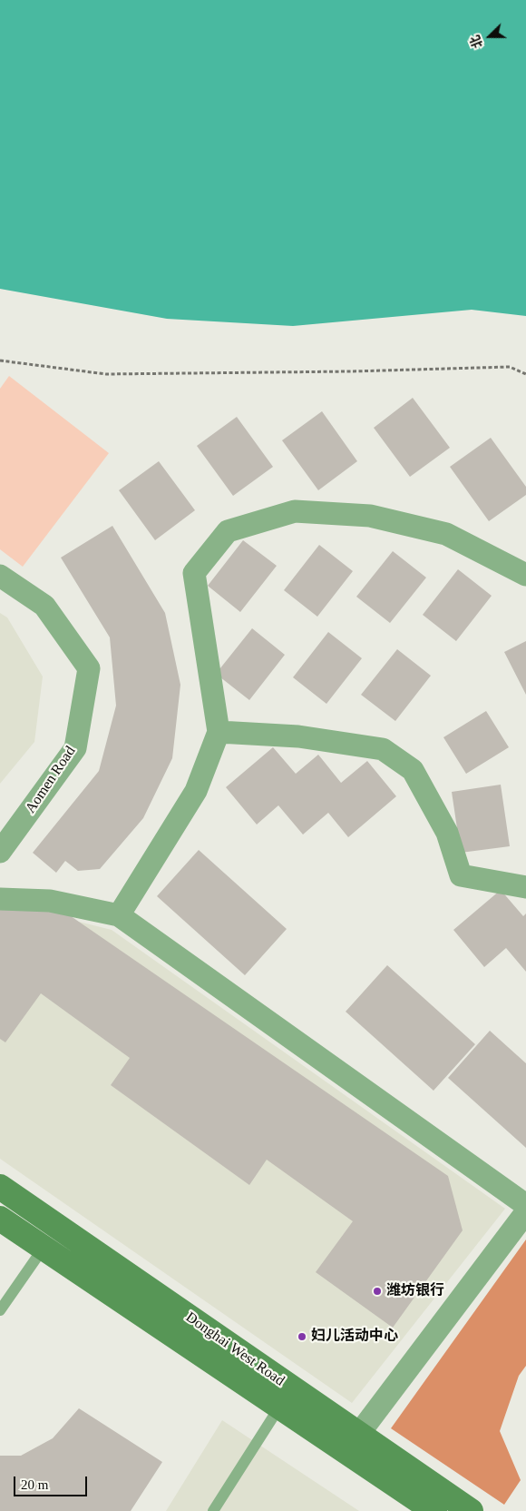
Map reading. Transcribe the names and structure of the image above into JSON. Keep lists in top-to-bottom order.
{
  "streets": {
    "main road": ["Donghai West Road"],
    "street": ["Aomen Road"]
  },
  "places": ["潍坊银行", "妇儿活动中心"],
  "scale_bar": "20 m",
  "north": "left"
}
